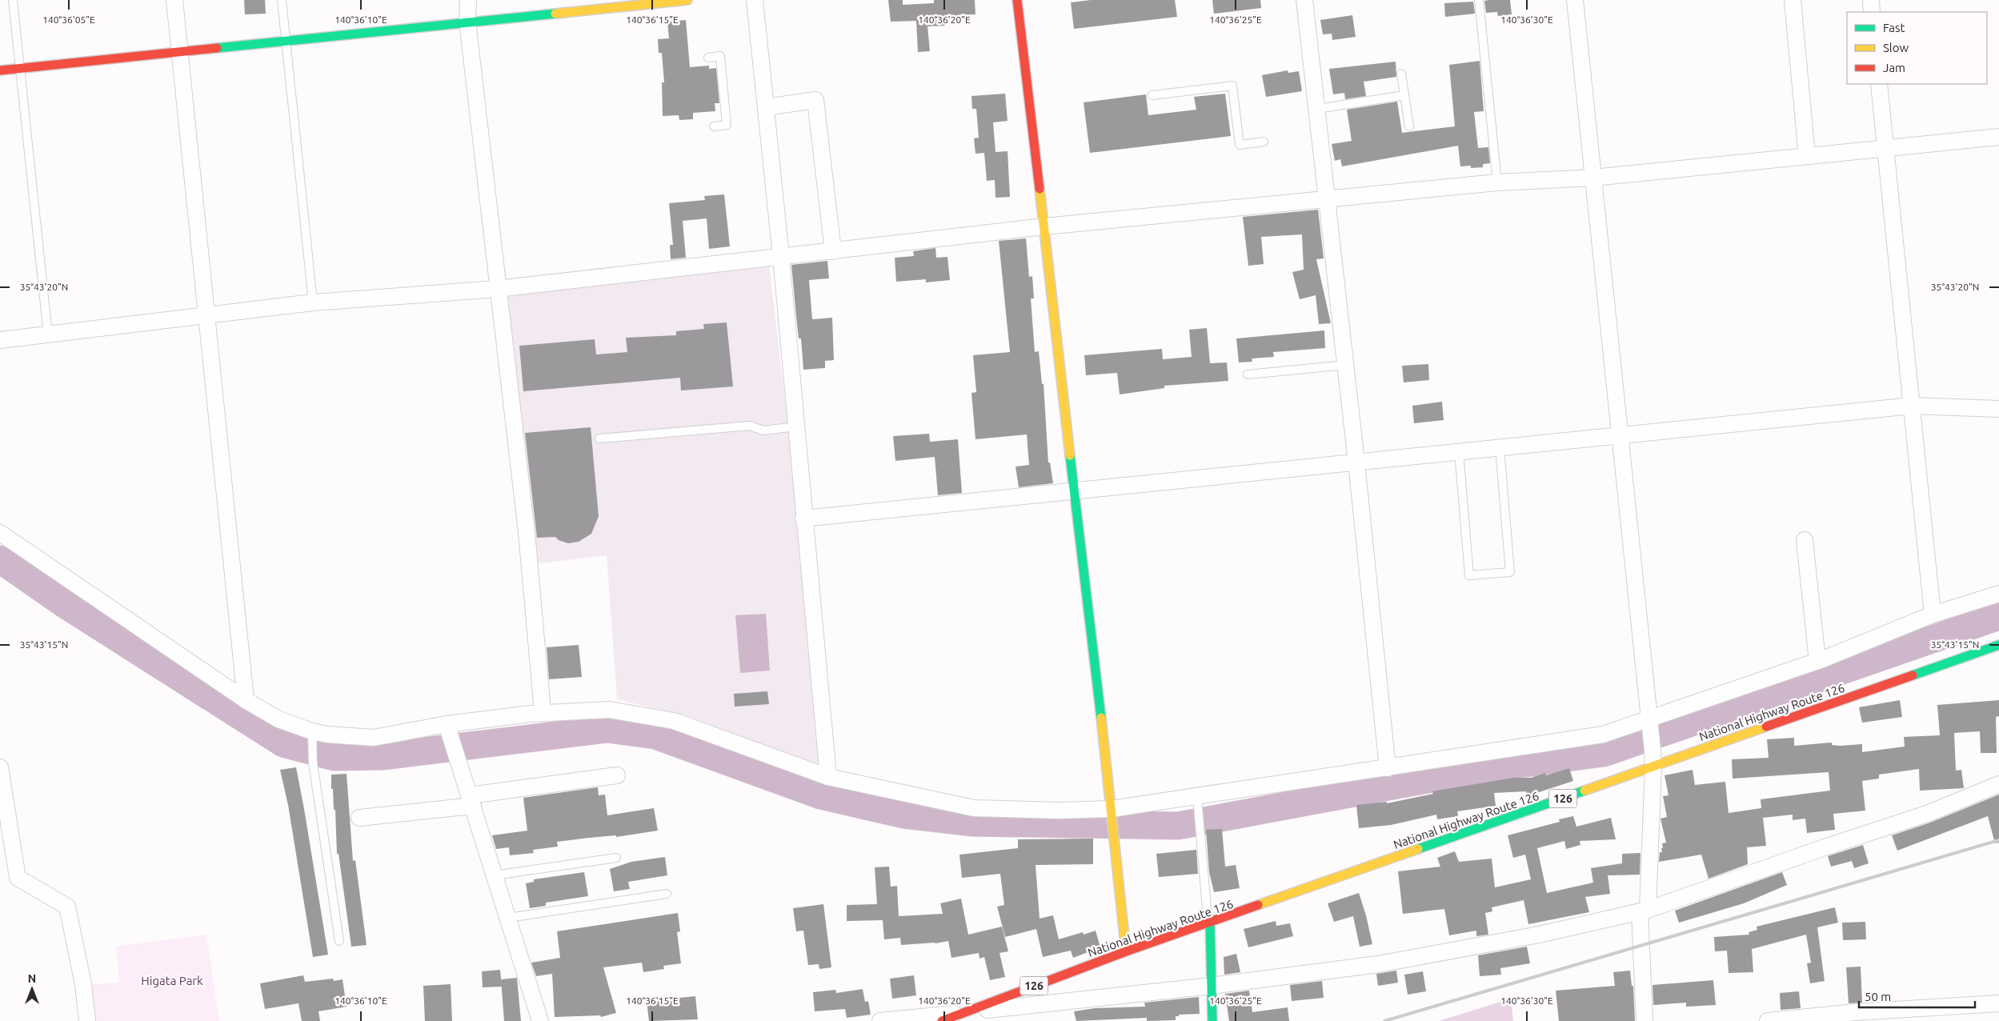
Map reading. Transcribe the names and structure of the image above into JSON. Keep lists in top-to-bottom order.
{
  "streets": {
    "main road": ["National Highway Route 126", "126"]
  },
  "parks": ["Higata Park"],
  "legend": ["Fast", "Slow", "Jam"],
  "scale_bar": "50 m",
  "north": "top",
  "coordinates": [
    "140°36'05\"E",
    "140°36'10\"E",
    "140°36'15\"E",
    "140°36'20\"E",
    "140°36'25\"E",
    "140°36'30\"E",
    "35°43'20\"N",
    "35°43'15\"N"
  ]
}
